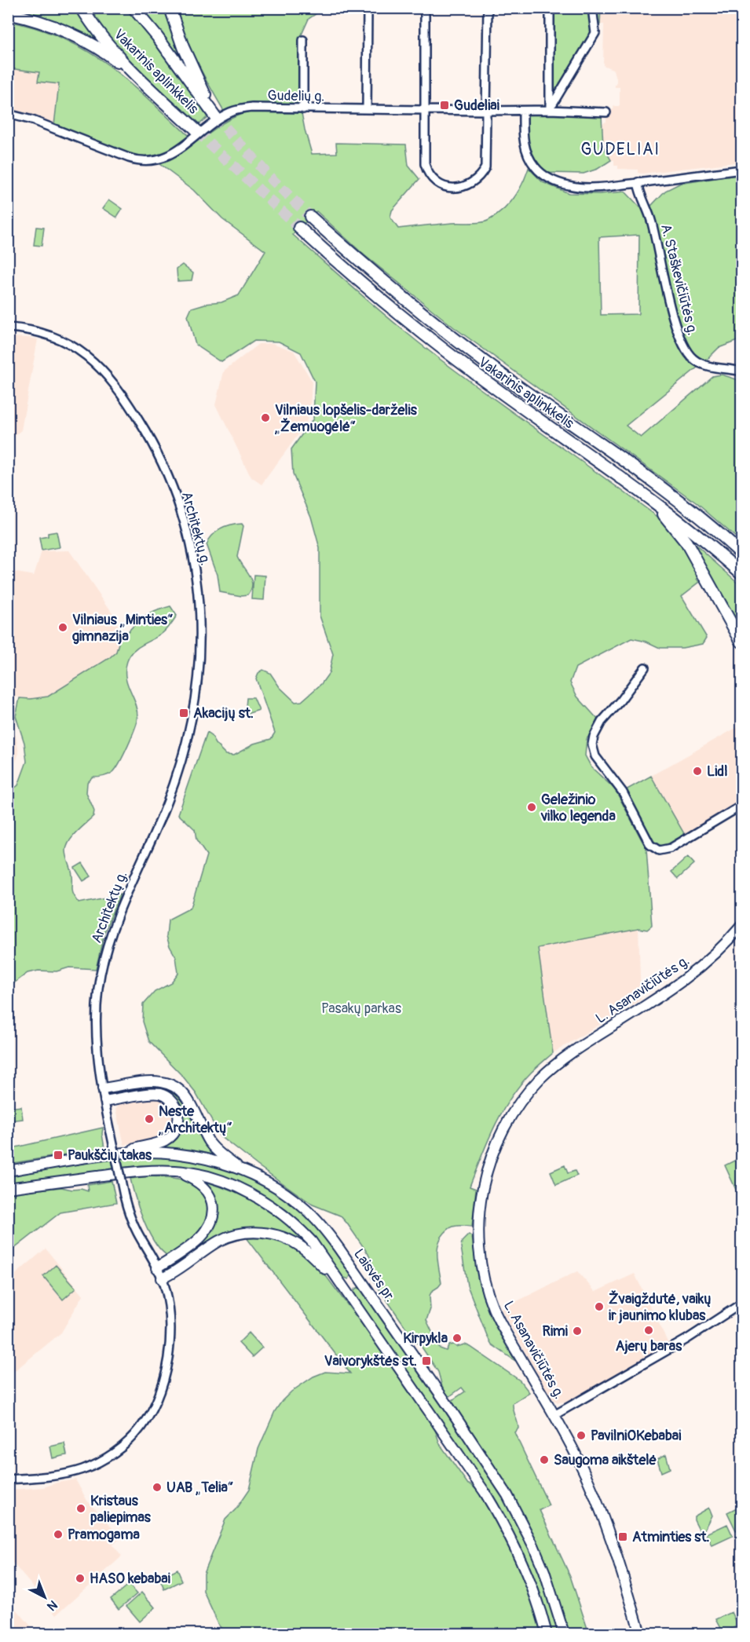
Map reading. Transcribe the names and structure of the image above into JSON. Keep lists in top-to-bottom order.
{
  "streets": {
    "highway": ["Vakarinis aplinkkelis"],
    "main road": ["L. Asanavičiūtės g.", "Laisvės pr."],
    "street": ["Gudelių g.", "A. Staškevičiūtės g.", "Architektų g."]
  },
  "districts": ["GUDELIAI"],
  "parks": ["Pasakų parkas"],
  "places": {
    "transit": [
      "Gudeliai",
      "Akacijų st.",
      "Paukščių takas",
      "Vaivorykštės st.",
      "Atminties st."
    ],
    "other": [
      "Vilniaus lopšelis-darželis „Žemuogėlė“",
      "Vilniaus „Minties“ gimnazija",
      "Lidl",
      "Geležinio vilko legenda",
      "Neste „Architektų“",
      "Žvaigždutė, vaikų ir jaunimo klubas",
      "Ajerų baras",
      "Rimi",
      "Kirpykla",
      "PavilniOKebabai",
      "Saugoma aikštelė",
      "UAB „Telia“",
      "Kristaus paliepimas",
      "Pramogama",
      "HASO kebabai"
    ]
  },
  "north": "bottom right"
}
